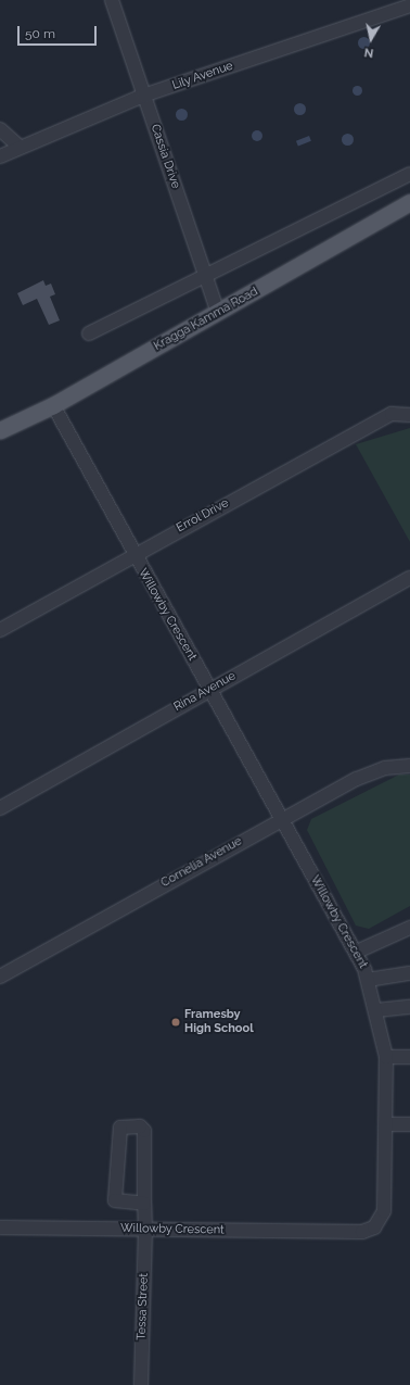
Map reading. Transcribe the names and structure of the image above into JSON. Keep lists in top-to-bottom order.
{
  "streets": {
    "main road": ["Kragga Kamma Road"],
    "street": [
      "Lily Avenue",
      "Cassia Drive",
      "Errol Drive",
      "Willowby Crescent",
      "Rina Avenue",
      "Cornelia Avenue",
      "Tessa Street"
    ]
  },
  "crossings": [
    ["Lily Avenue", "Cassia Drive"],
    ["Cassia Drive", "Kragga Kamma Road"],
    ["Kragga Kamma Road", "Willowby Crescent"],
    ["Errol Drive", "Willowby Crescent"],
    ["Willowby Crescent", "Rina Avenue"],
    ["Willowby Crescent", "Cornelia Avenue"],
    ["Willowby Crescent", "Tessa Street"]
  ],
  "places": ["Framesby High School"],
  "scale_bar": "50 m",
  "north": "bottom"
}
